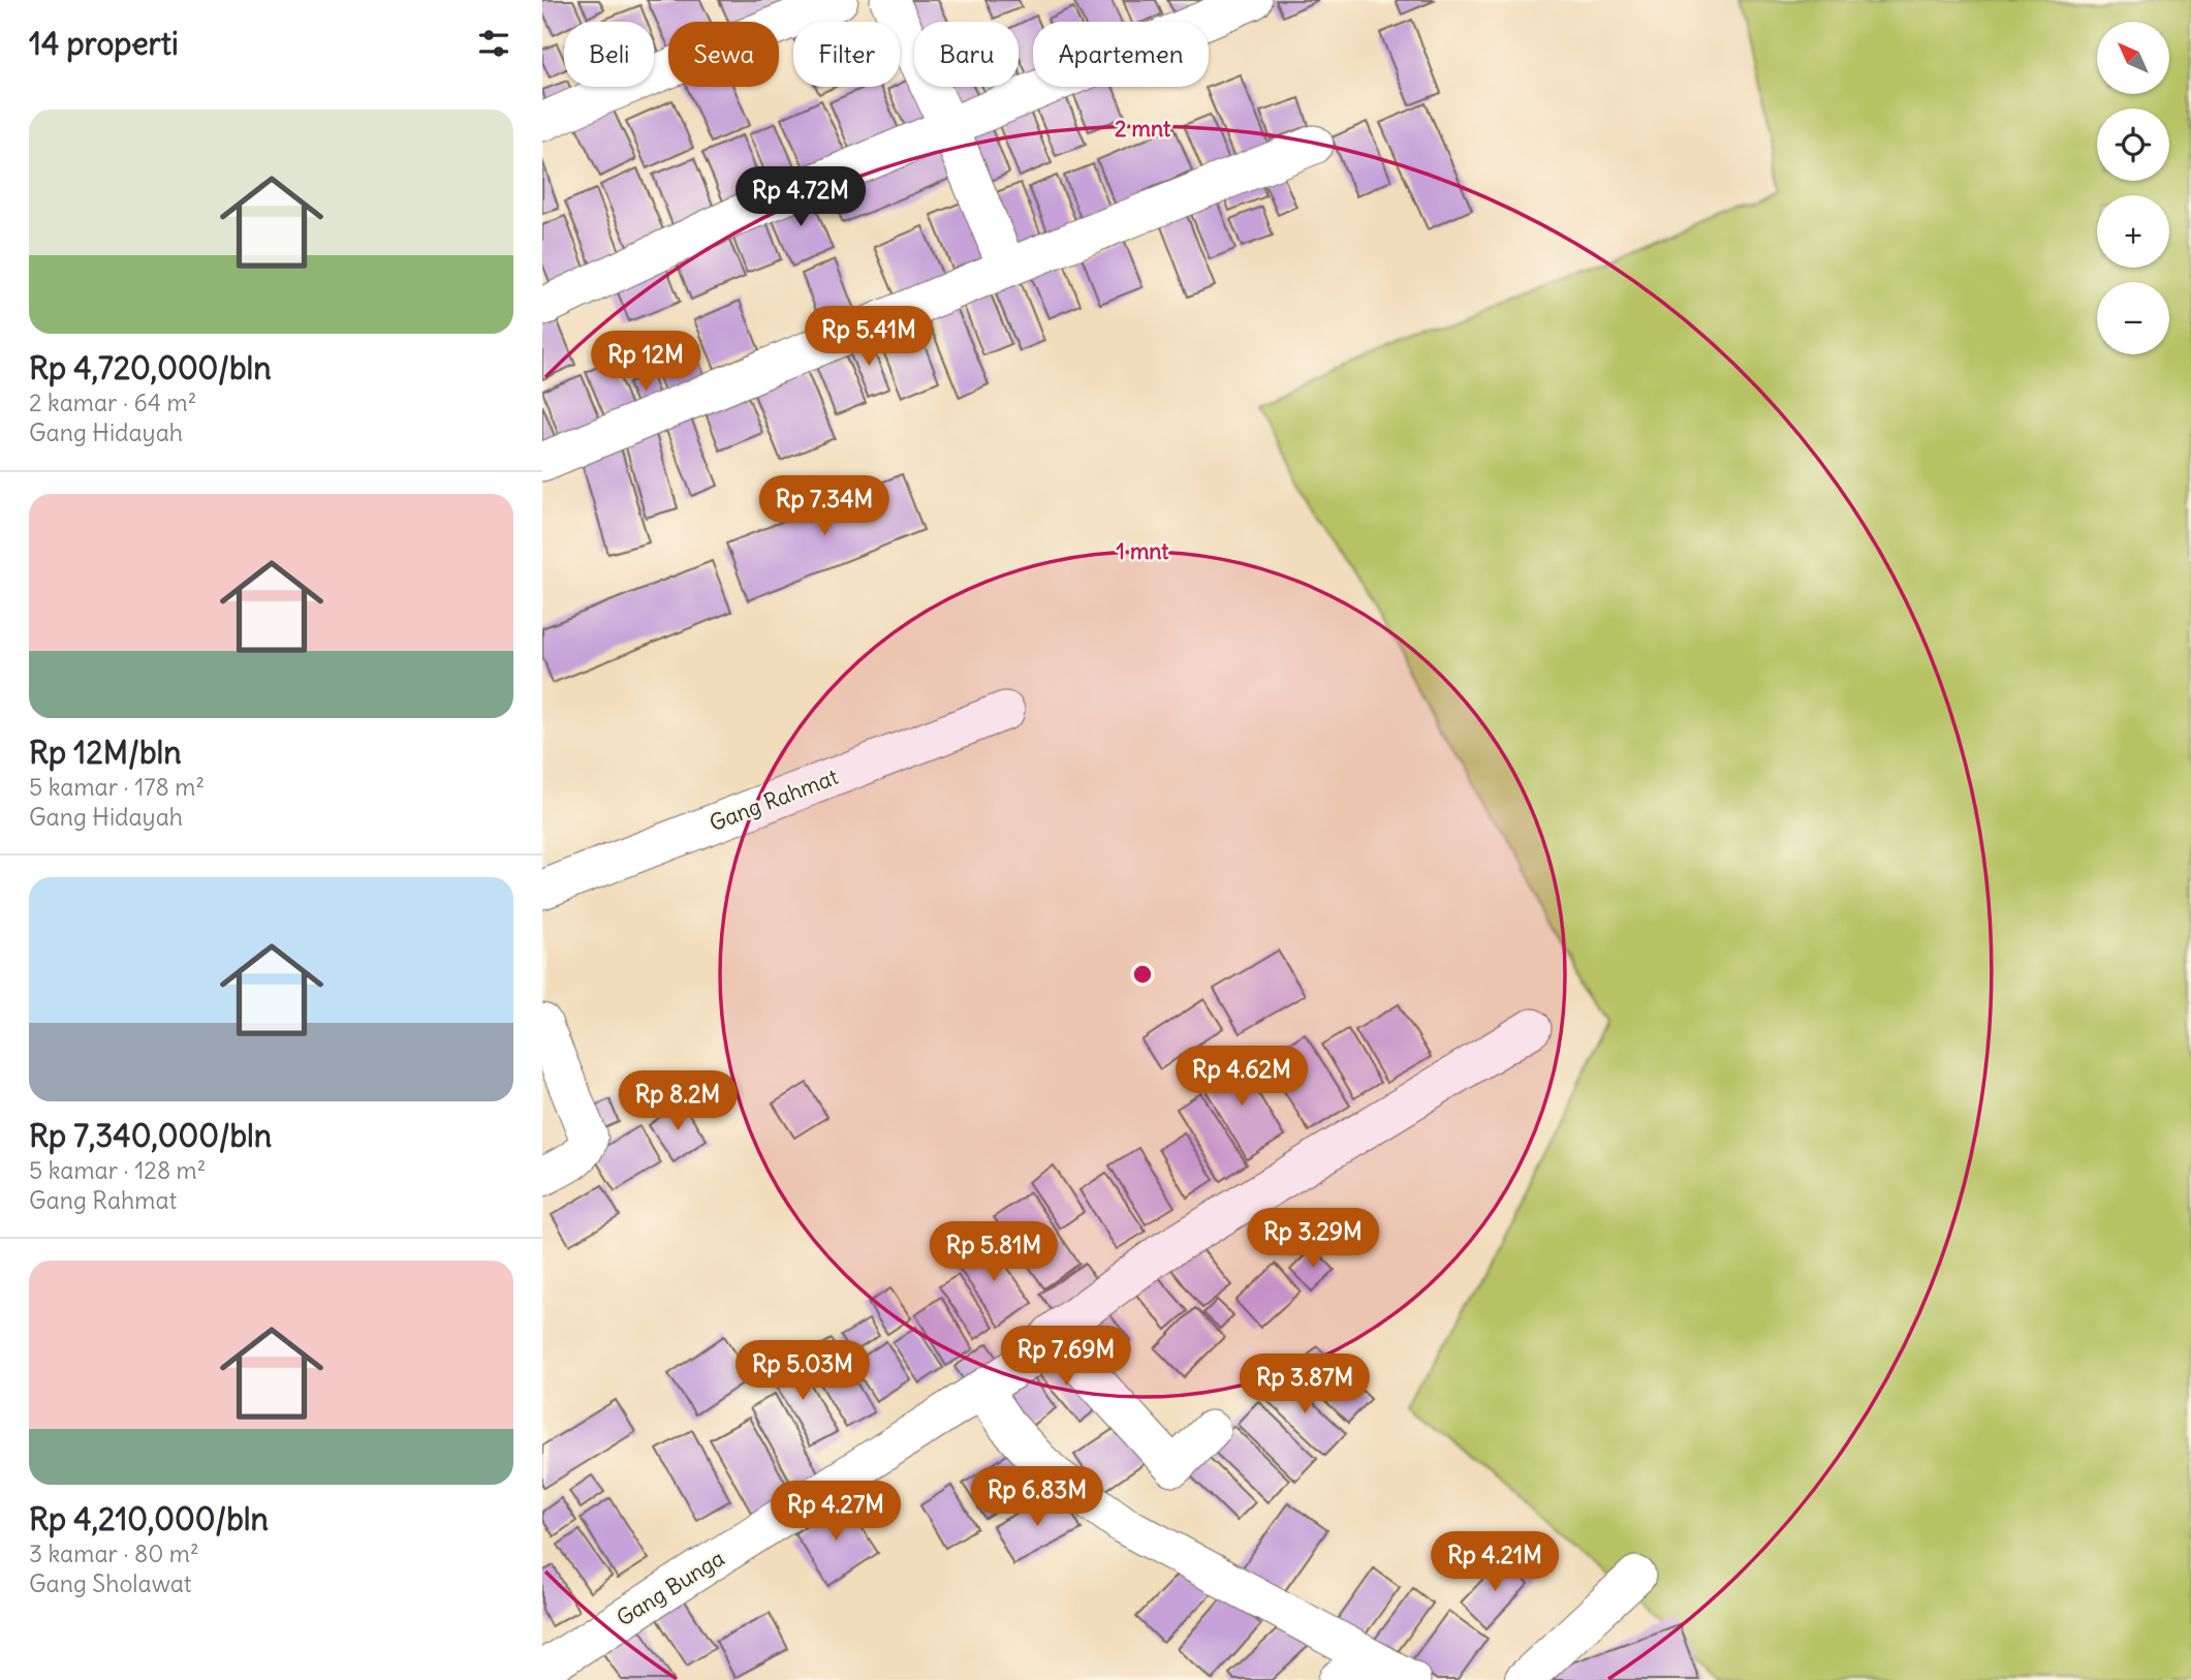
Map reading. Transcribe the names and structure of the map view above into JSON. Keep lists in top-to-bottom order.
{
  "streets": {
    "street": ["Gang Rahmat", "Gang Bunga"]
  },
  "north": "top left",
  "page": {
    "heading": "14 properti",
    "map_buttons": ["+", "−"],
    "chip": [
      "Beli",
      "Sewa",
      "Filter",
      "Baru",
      "Apartemen"
    ],
    "list": [
      {
        "name": "Rp 4,720,000/bln",
        "note": "2 kamar · 64 m² · Gang Hidayah"
      },
      {
        "name": "Rp 12M/bln",
        "note": "5 kamar · 178 m² · Gang Hidayah"
      },
      {
        "name": "Rp 7,340,000/bln",
        "note": "5 kamar · 128 m² · Gang Rahmat"
      },
      {
        "name": "Rp 4,210,000/bln",
        "note": "3 kamar · 80 m² · Gang Sholawat"
      }
    ],
    "price": [
      "Rp 4.72M",
      "Rp 5.41M",
      "Rp 12M",
      "Rp 7.34M",
      "Rp 4.62M",
      "Rp 8.2M",
      "Rp 3.29M",
      "Rp 5.81M",
      "Rp 7.69M",
      "Rp 5.03M",
      "Rp 3.87M",
      "Rp 6.83M",
      "Rp 4.27M",
      "Rp 4.21M"
    ]
  },
  "rings": ["2 mnt", "1 mnt"]
}
